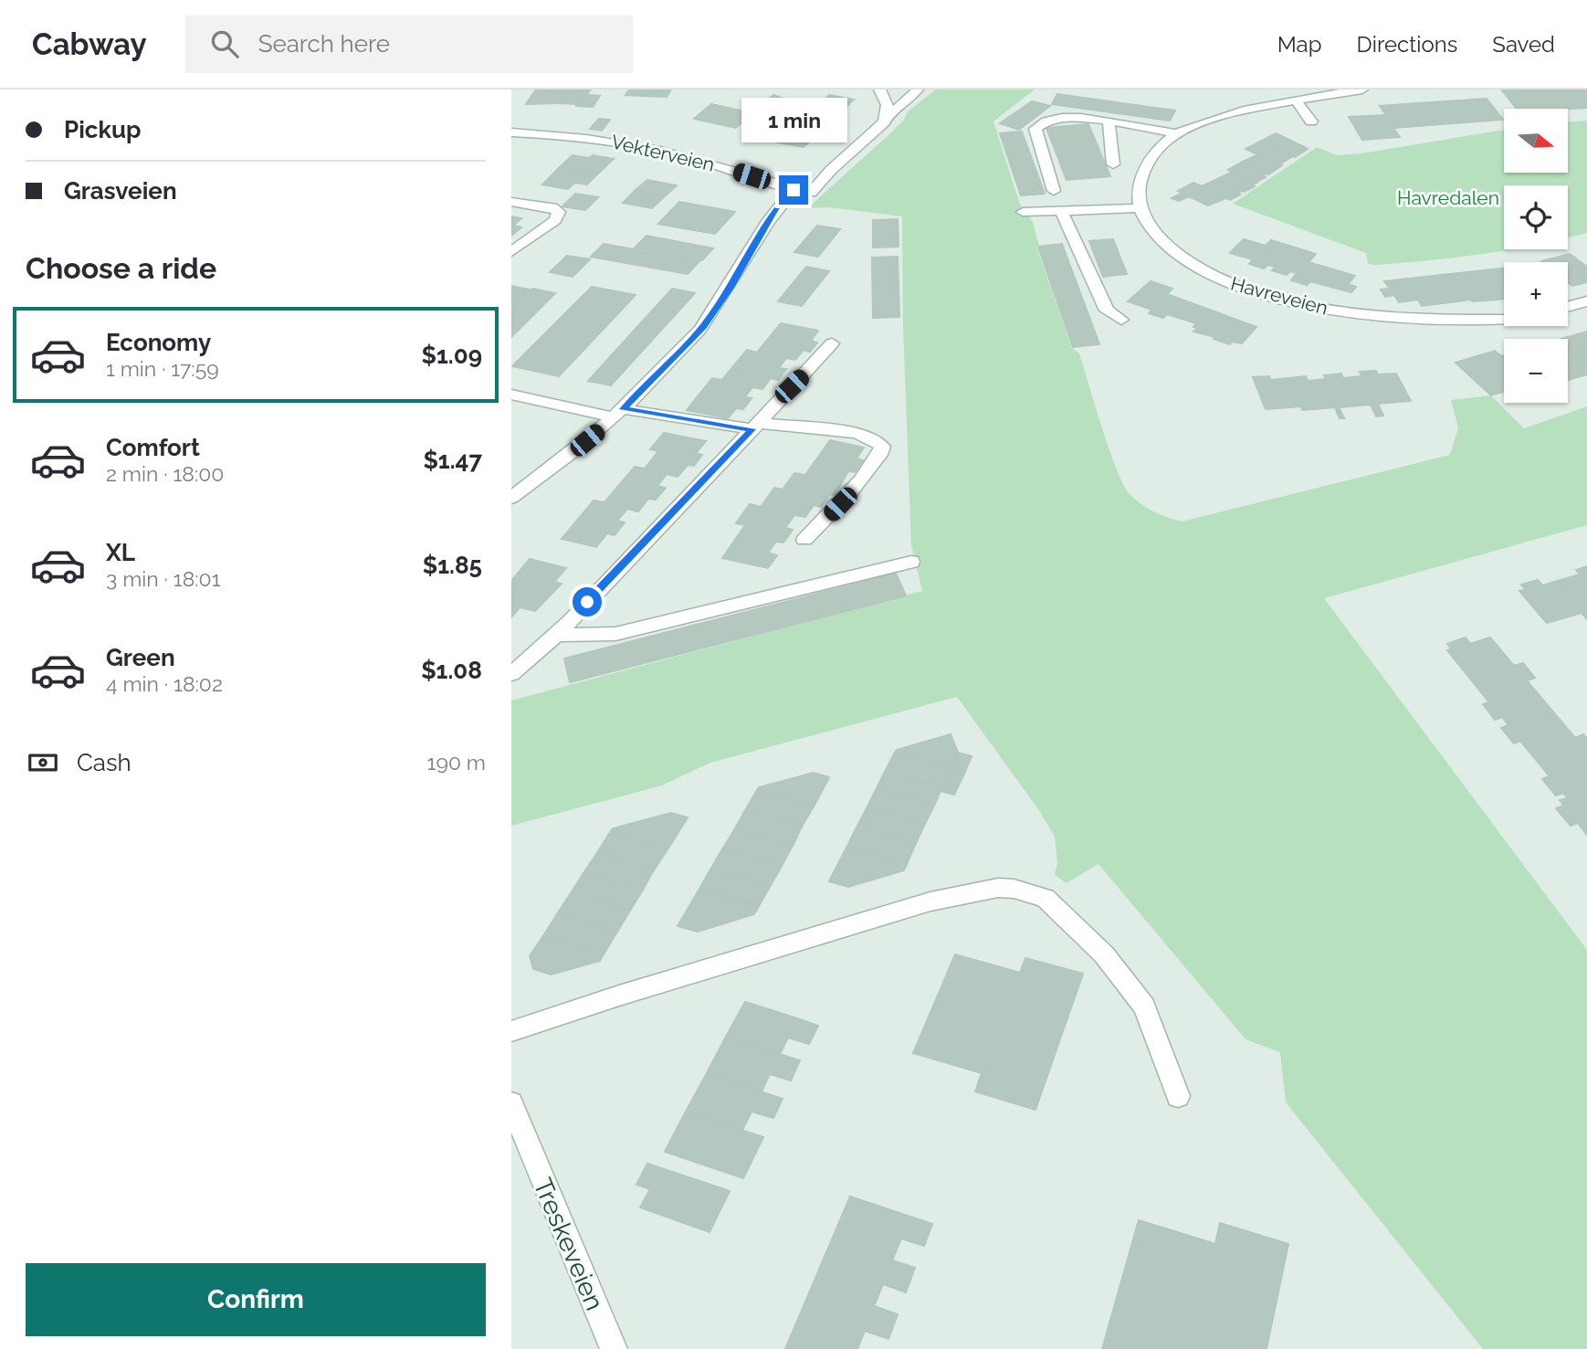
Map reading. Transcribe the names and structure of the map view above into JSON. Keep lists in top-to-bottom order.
{
  "streets": {
    "street": ["Vekterveien", "Havreveien", "Treskeveien"]
  },
  "parks": ["Havredalen"],
  "north": "right",
  "page": {
    "header": "Cabway",
    "search": "Search here",
    "nav": ["Map", "Directions", "Saved"],
    "banner": ["Pickup", "Grasveien"],
    "bubble": "1 min",
    "map_buttons": ["+", "−"],
    "heading": "Choose a ride",
    "list": [
      {
        "name": "Economy",
        "note": "1 min · 17:59",
        "value": "$1.09"
      },
      {
        "name": "Comfort",
        "note": "2 min · 18:00",
        "value": "$1.47"
      },
      {
        "name": "XL",
        "note": "3 min · 18:01",
        "value": "$1.85"
      },
      {
        "name": "Green",
        "note": "4 min · 18:02",
        "value": "$1.08"
      }
    ],
    "pay": ["Cash", "190 m"],
    "buttons": "Confirm"
  }
}
